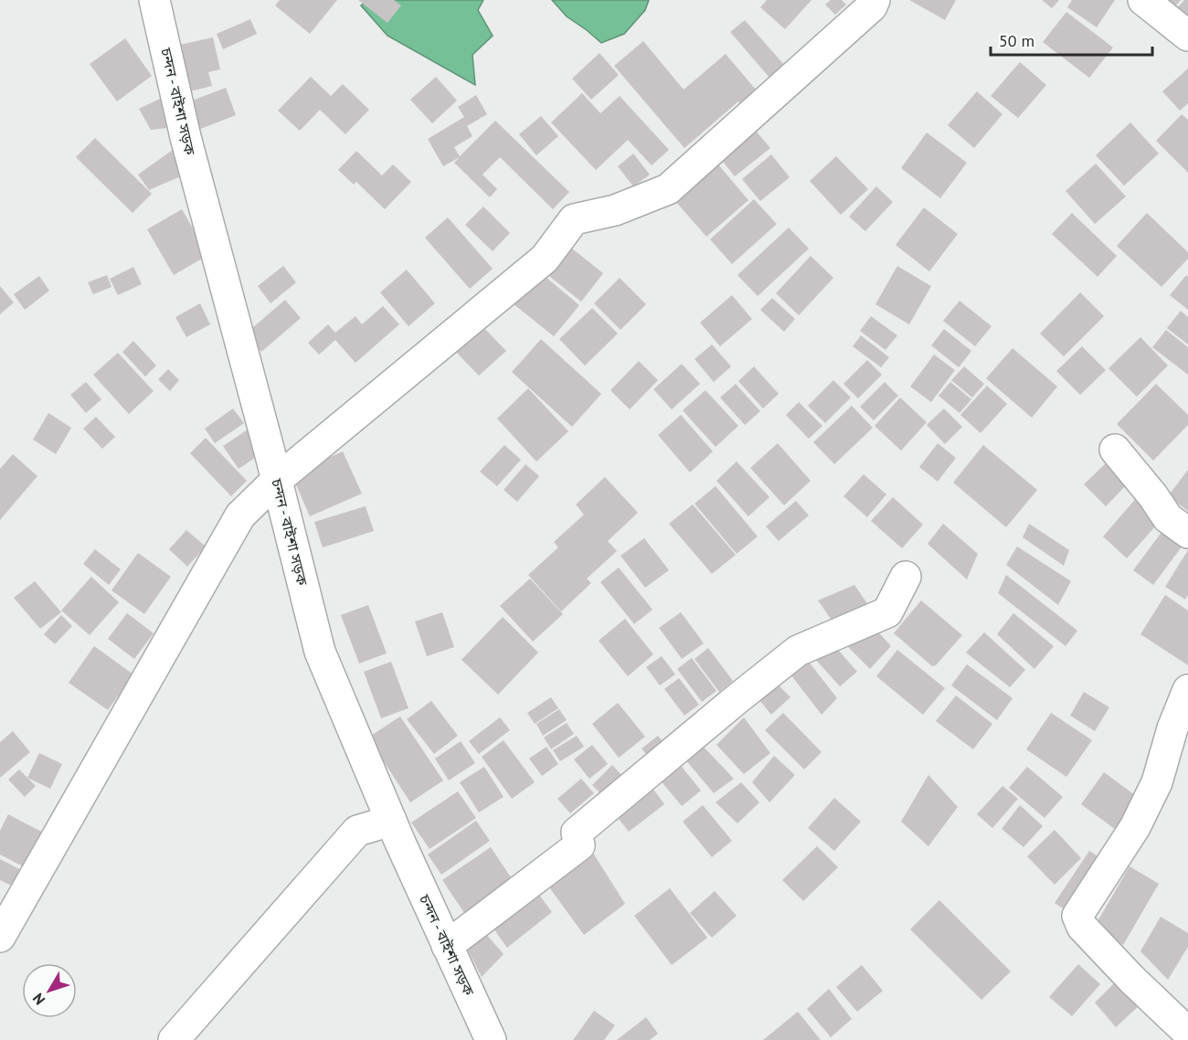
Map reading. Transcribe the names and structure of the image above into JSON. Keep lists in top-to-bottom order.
{
  "streets": {
    "street": ["চন্দন - বাইশা সড়ক"]
  },
  "scale_bar": "50 m",
  "north": "bottom left"
}
